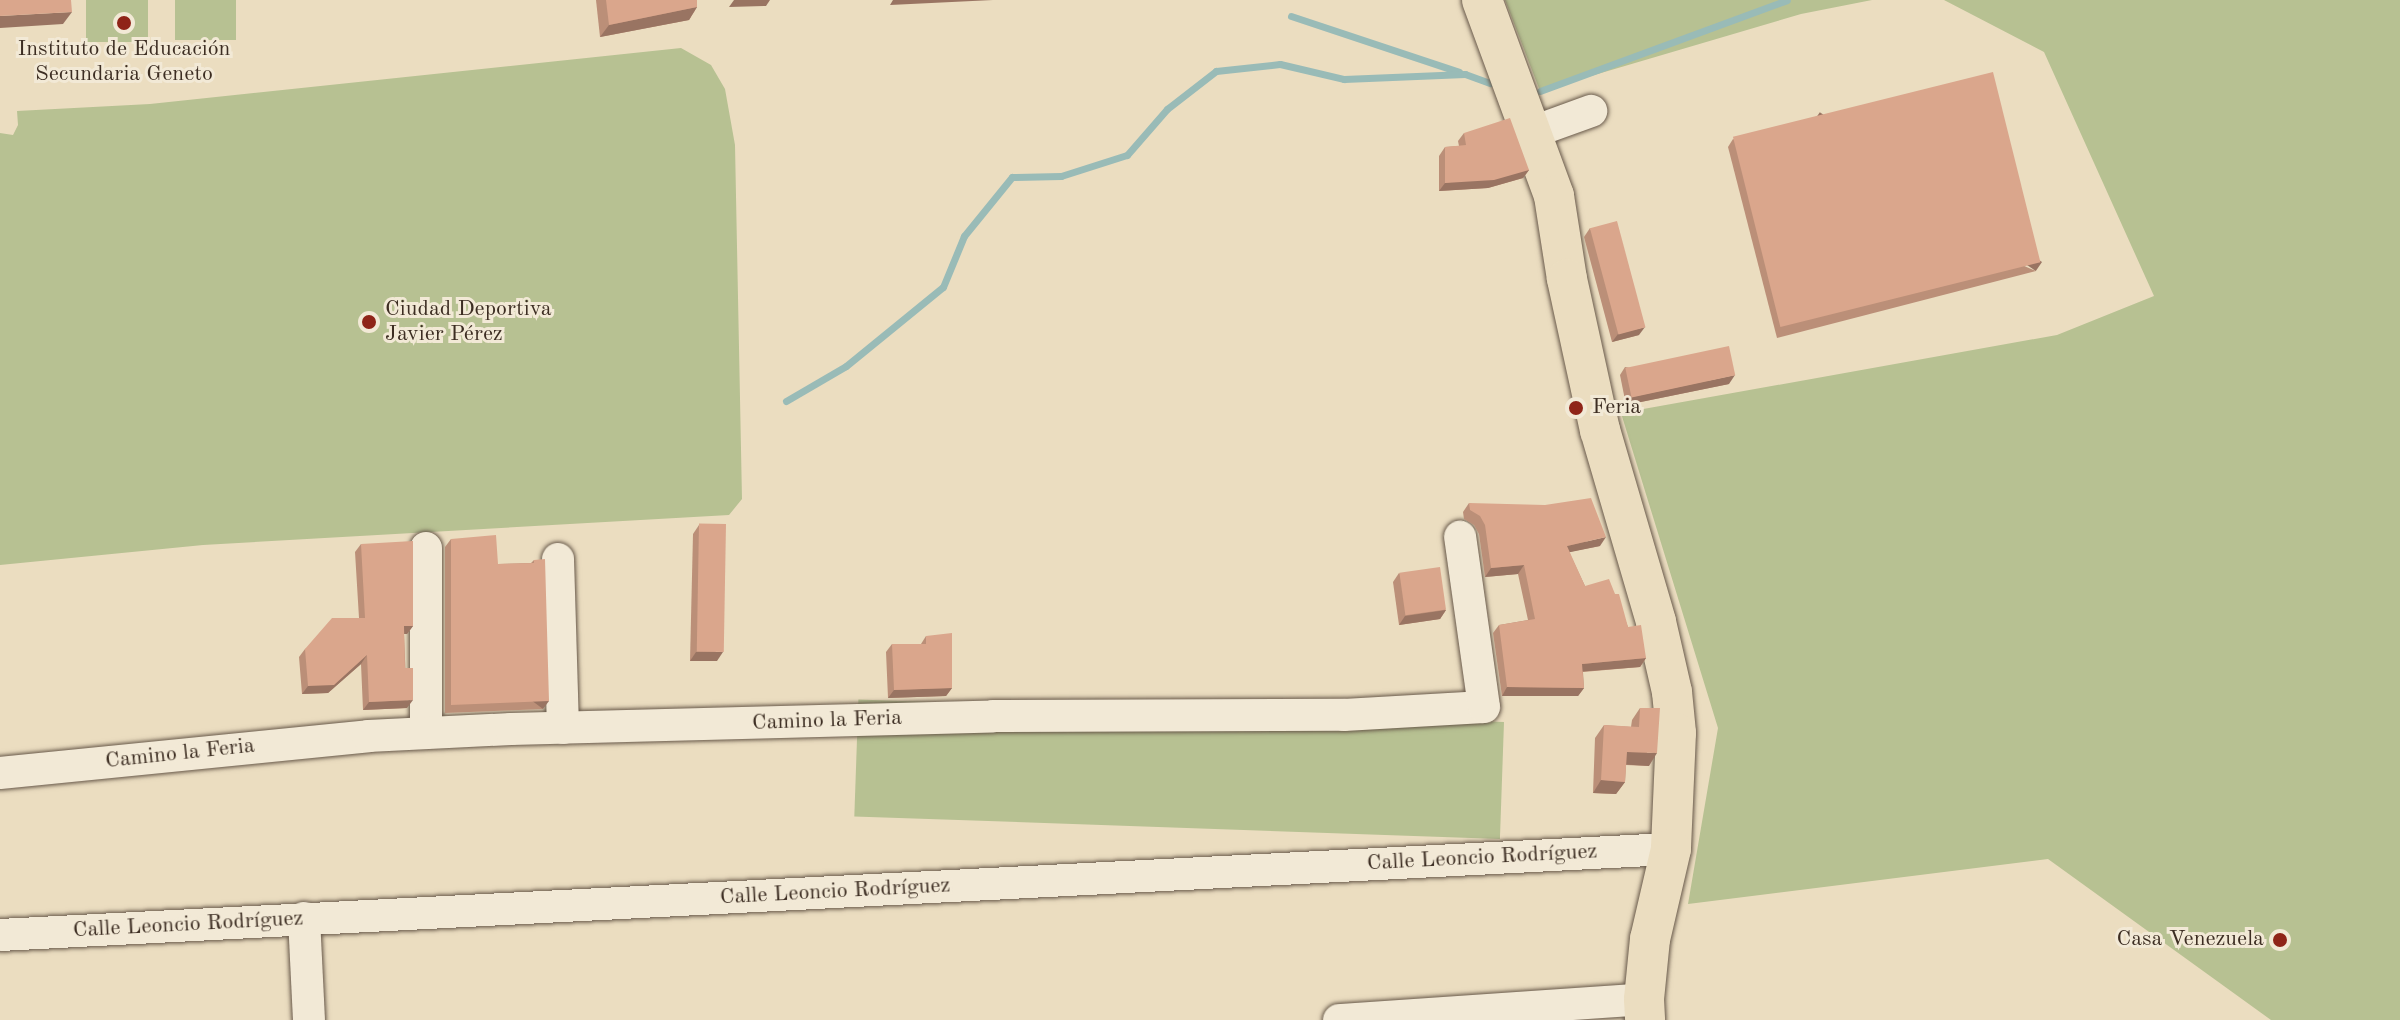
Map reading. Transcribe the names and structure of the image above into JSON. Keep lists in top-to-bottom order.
{
  "streets": {
    "street": ["Camino la Feria", "Calle Leoncio Rodríguez"]
  },
  "places": [
    "Instituto de Educación Secundaria Geneto",
    "Ciudad Deportiva Javier Pérez",
    "Feria",
    "Casa Venezuela"
  ]
}
